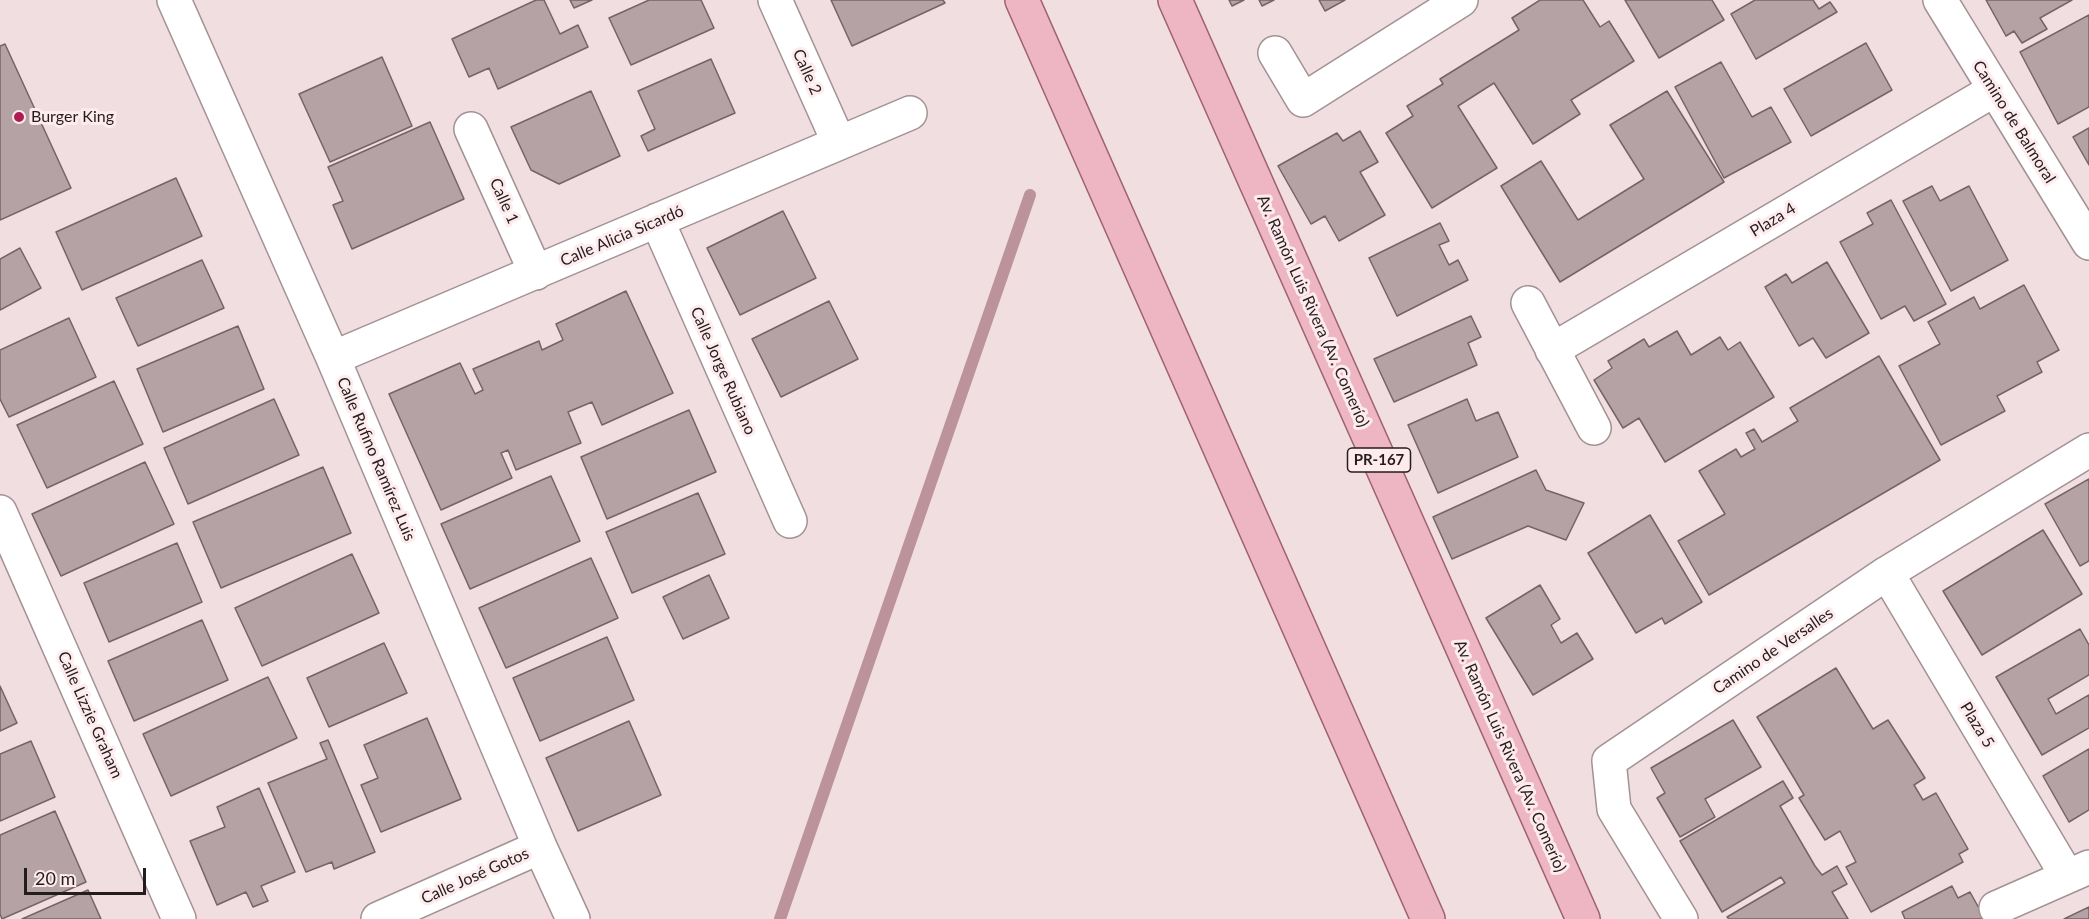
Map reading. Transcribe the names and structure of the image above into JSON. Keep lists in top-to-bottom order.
{
  "streets": {
    "main road": ["Av. Ramón Luis Rivera (Av. Comerío)", "PR-167"],
    "street": [
      "Calle 2",
      "Camino de Balmoral",
      "Calle 1",
      "Plaza 4",
      "Calle Alicia Sicardó",
      "Calle Jorge Rubiano",
      "Calle Rufino Ramírez Luis",
      "Camino de Versalles",
      "Calle Lizzie Graham",
      "Plaza 5",
      "Calle José Gotos"
    ]
  },
  "crossings": [
    ["Calle 2", "Calle Alicia Sicardó"],
    ["Camino de Balmoral", "Plaza 4"],
    ["Calle 1", "Calle Alicia Sicardó"],
    ["Calle Alicia Sicardó", "Calle Jorge Rubiano"],
    ["Calle Alicia Sicardó", "Calle Rufino Ramírez Luis"],
    ["Calle Rufino Ramírez Luis", "Calle José Gotos"],
    ["Camino de Versalles", "Plaza 5"]
  ],
  "places": ["Burger King"],
  "scale_bar": "20 m"
}
